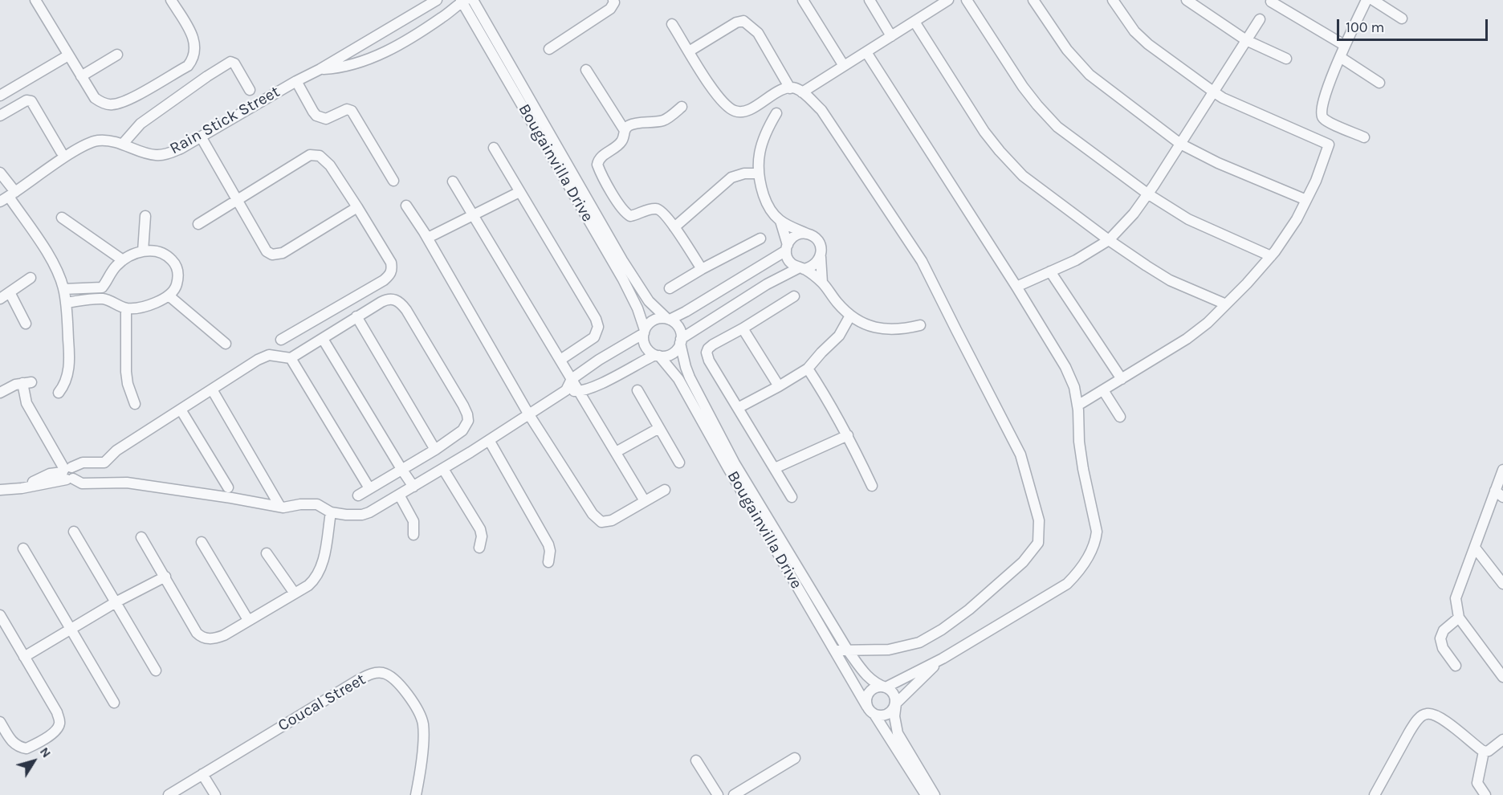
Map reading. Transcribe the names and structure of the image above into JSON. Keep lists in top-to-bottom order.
{
  "streets": {
    "street": ["Rain Stick Street", "Bougainvilla Drive", "Coucal Street"]
  },
  "crossings": [
    ["Rain Stick Street", "Bougainvilla Drive"]
  ],
  "scale_bar": "100 m",
  "north": "top right"
}
